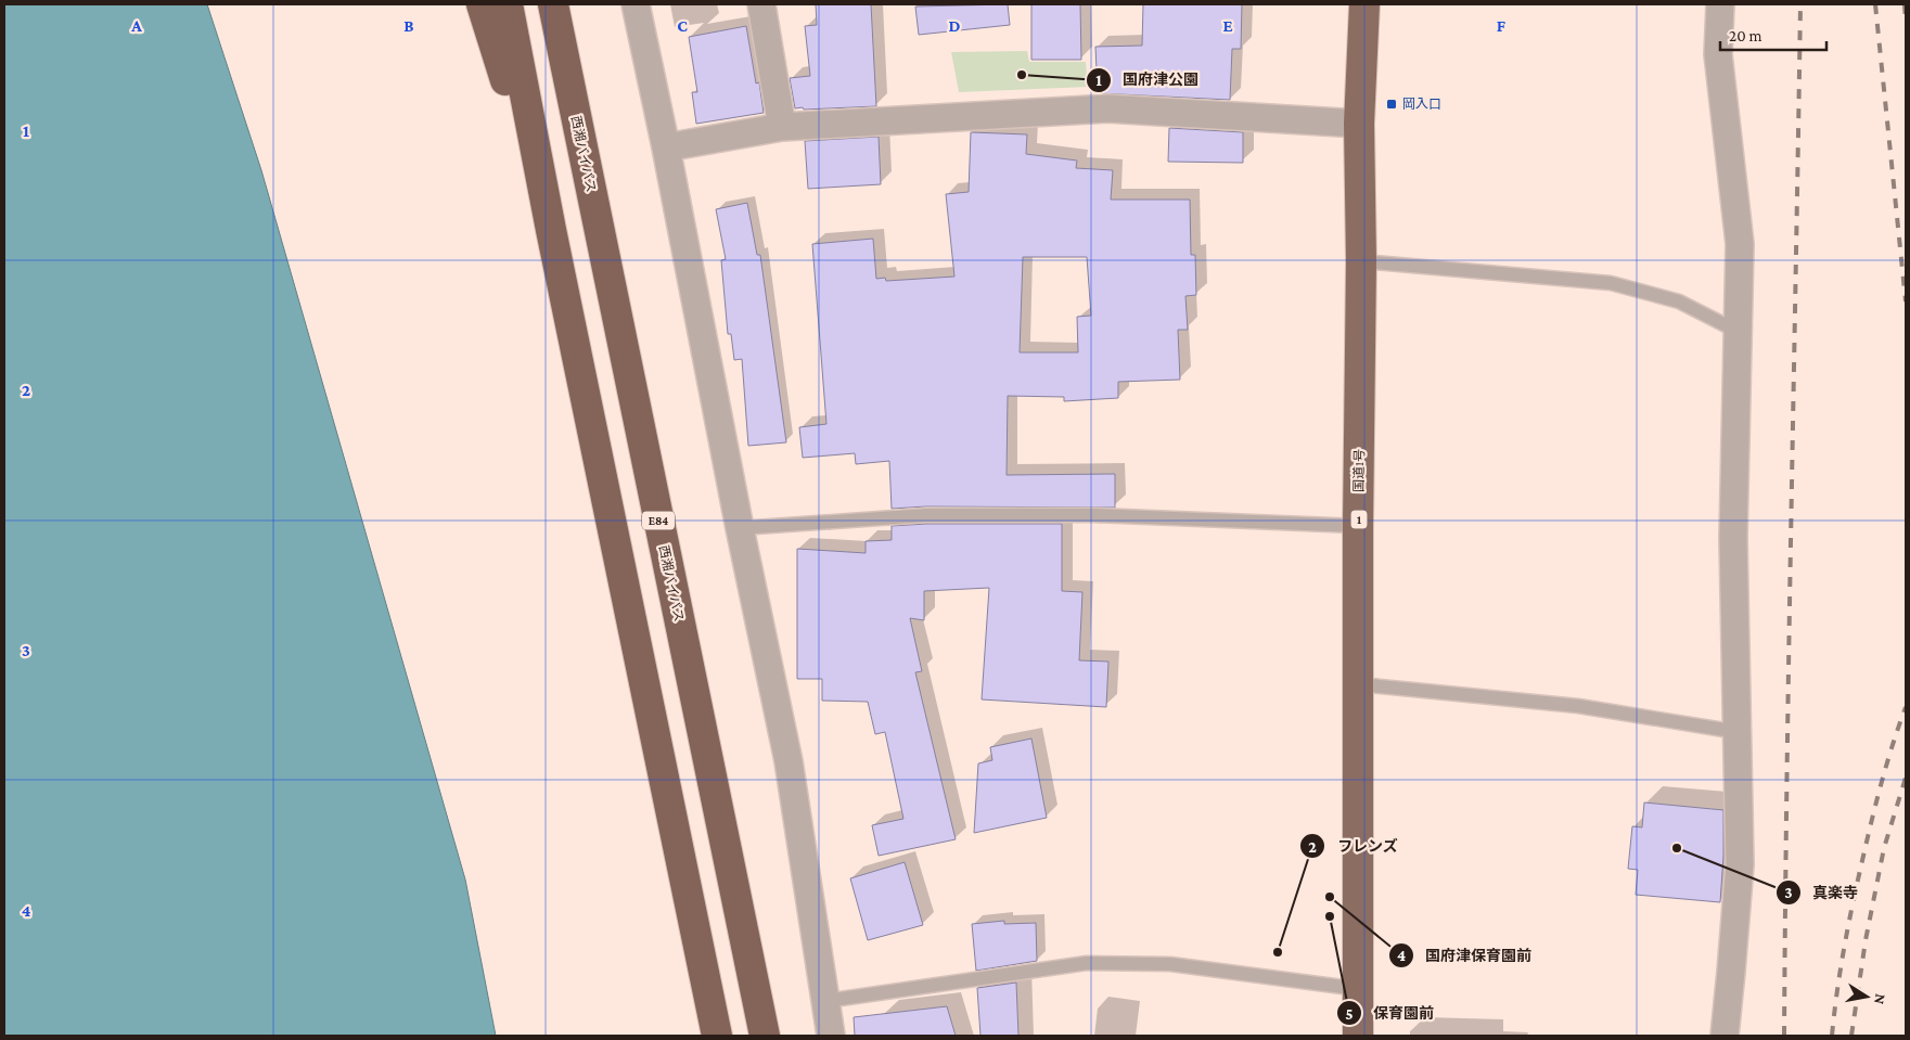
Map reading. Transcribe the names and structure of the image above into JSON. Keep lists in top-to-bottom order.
{
  "streets": {
    "highway": [
      "西湘バイパス",
      "国道1号",
      "1",
      "E84"
    ]
  },
  "places": {
    "other": [
      "国府津公園",
      "真楽寺",
      "国府津保育園前",
      "保育園前",
      "フレンズ"
    ],
    "transit": ["岡入口"]
  },
  "scale_bar": "20 m",
  "north": "right",
  "grid": {
    "columns": [
      "A",
      "B",
      "C",
      "D",
      "E",
      "F"
    ],
    "rows": [
      "1",
      "2",
      "3",
      "4"
    ]
  }
}
